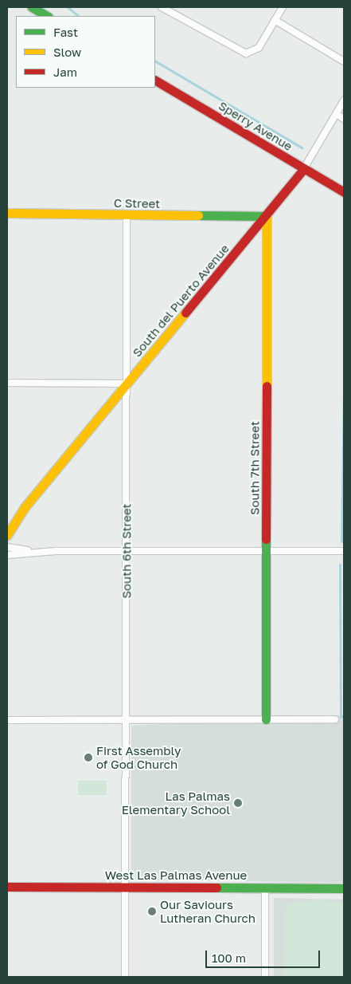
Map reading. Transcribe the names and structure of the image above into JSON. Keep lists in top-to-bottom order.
{
  "streets": {
    "street": [
      "Sperry Avenue",
      "C Street",
      "South del Puerto Avenue",
      "South 7th Street",
      "South 6th Street",
      "West Las Palmas Avenue"
    ]
  },
  "crossings": [
    ["Sperry Avenue", "South del Puerto Avenue"],
    ["C Street", "South del Puerto Avenue"],
    ["C Street", "South 7th Street"],
    ["C Street", "South 6th Street"],
    ["South del Puerto Avenue", "South 7th Street"],
    ["South del Puerto Avenue", "South 6th Street"],
    ["South 6th Street", "West Las Palmas Avenue"]
  ],
  "places": ["First Assembly of God Church", "Las Palmas Elementary School", "Our Saviours Lutheran Church"],
  "legend": ["Fast", "Slow", "Jam"],
  "scale_bar": "100 m"
}
